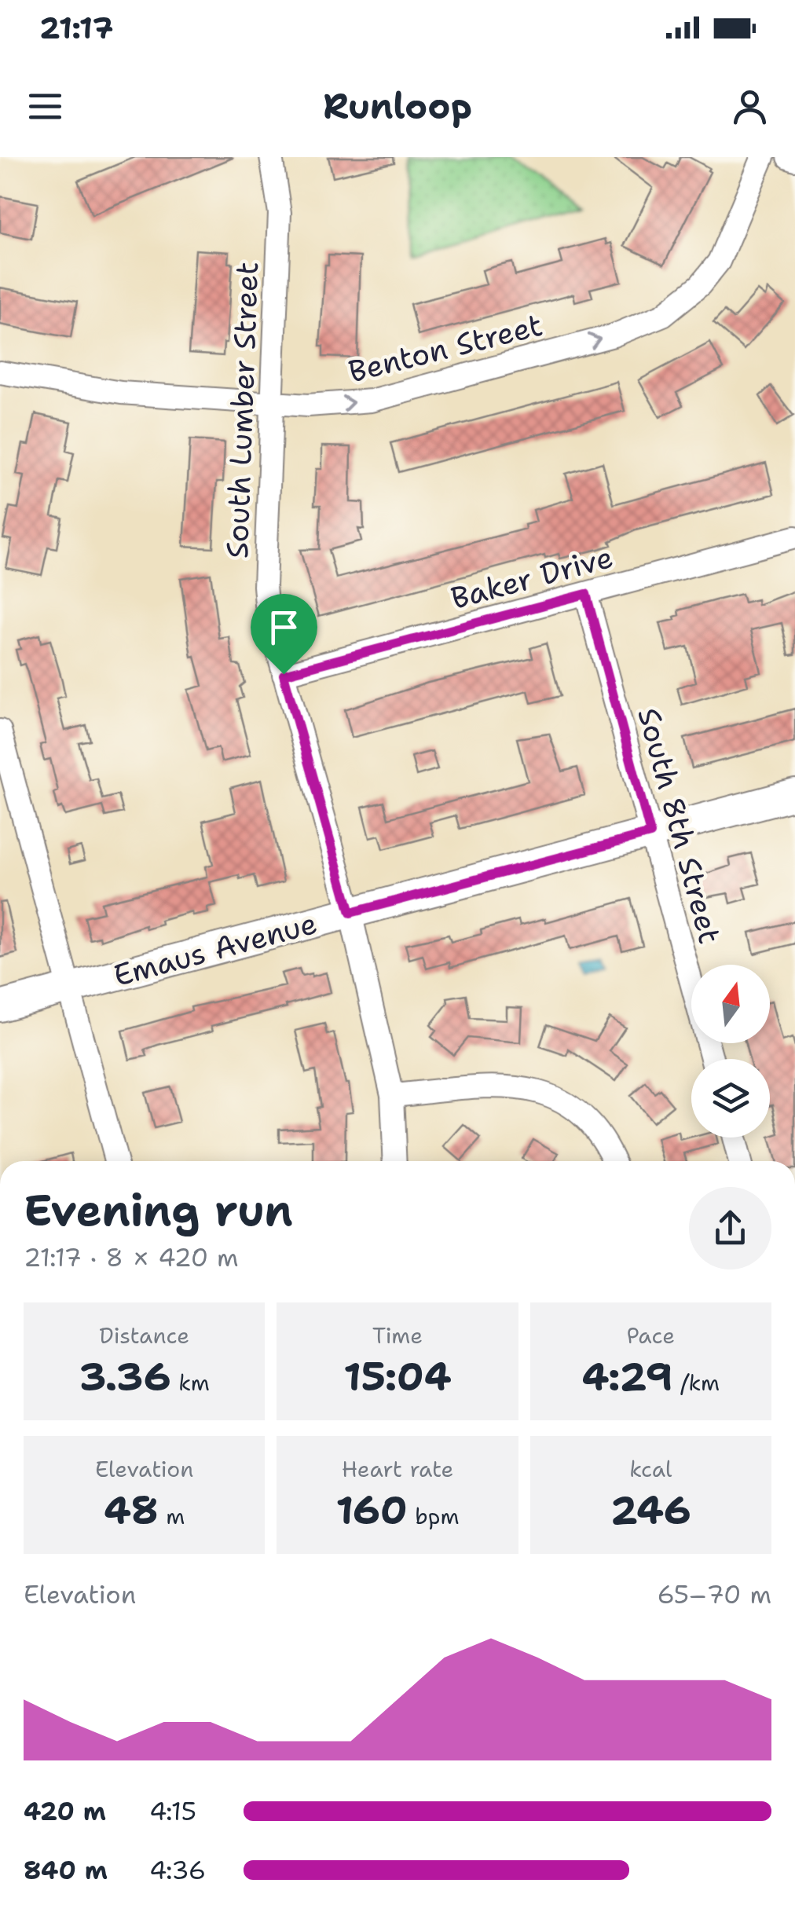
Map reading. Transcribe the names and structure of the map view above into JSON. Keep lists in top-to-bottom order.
{
  "streets": {
    "main road": ["Emaus Avenue"],
    "street": [
      "Benton Street",
      "South Lumber Street",
      "Baker Drive",
      "South 8th Street"
    ]
  },
  "crossings": [
    ["Benton Street", "South Lumber Street"],
    ["South Lumber Street", "Baker Drive"],
    ["South Lumber Street", "Emaus Avenue"],
    ["Baker Drive", "South 8th Street"],
    ["South 8th Street", "Emaus Avenue"]
  ],
  "one_way": ["Benton Street"],
  "north": "top",
  "page": {
    "status": "21:17",
    "header": "Runloop",
    "heading": ["Evening run", "21:17 · 8 × 420 m"],
    "stats": [
      ["Distance", "3.36 km"],
      ["Time", "15:04"],
      ["Pace", "4:29 /km"],
      ["Elevation", "48 m"],
      ["Heart rate", "160 bpm"],
      ["kcal", "246"]
    ],
    "chart": ["Elevation", "65–70 m"],
    "list": [
      {
        "name": "420 m",
        "note": "4:15"
      },
      {
        "name": "840 m",
        "note": "4:36"
      }
    ]
  }
}
